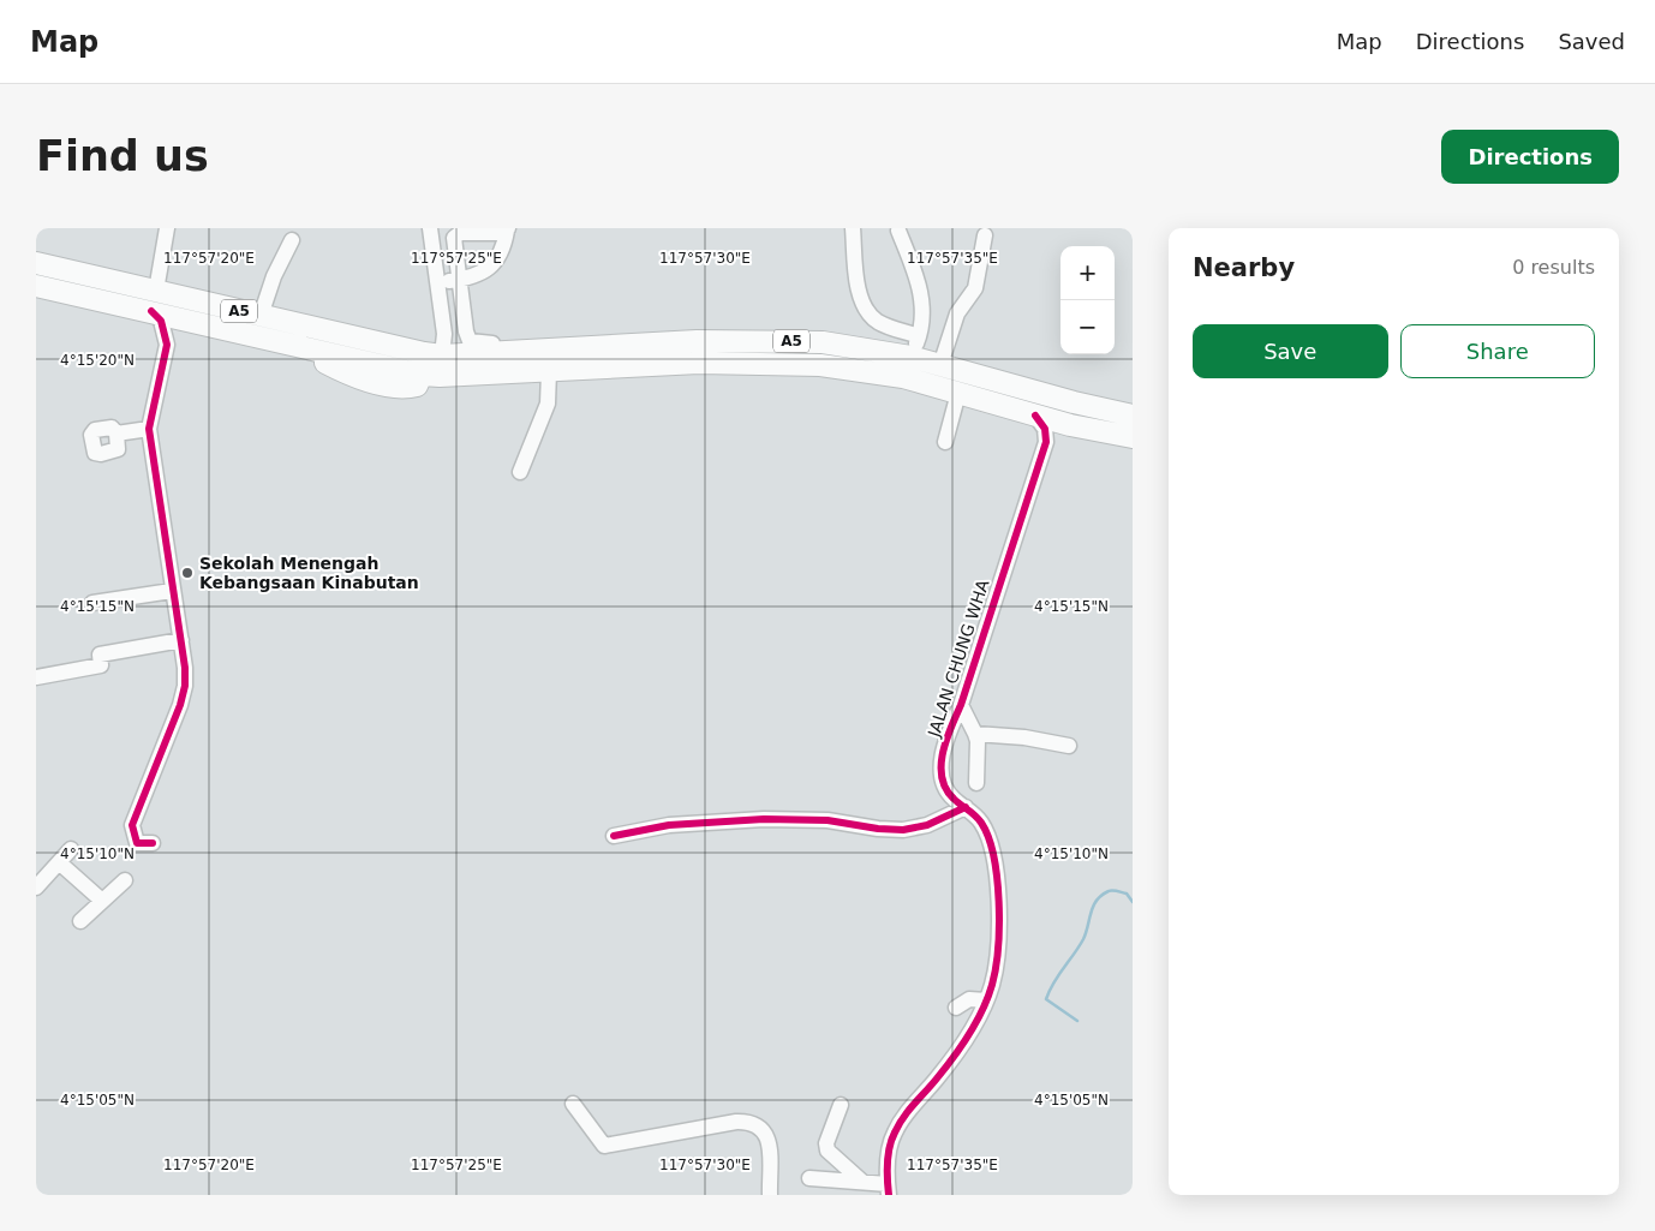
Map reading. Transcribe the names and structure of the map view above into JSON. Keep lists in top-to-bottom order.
{
  "streets": {
    "highway": ["A5"],
    "street": ["JALAN CHUNG WHA"]
  },
  "crossings": [
    ["A5", "JALAN CHUNG WHA"]
  ],
  "places": ["Sekolah Menengah Kebangsaan Kinabutan"],
  "page": {
    "header": "Map",
    "nav": ["Map", "Directions", "Saved"],
    "buttons": [
      "Directions",
      ["Save", "Share"]
    ],
    "title": "Find us",
    "heading": ["Nearby", "0 results"],
    "map_buttons": ["+", "−"]
  },
  "coordinates": [
    "117°57'20\"E",
    "117°57'25\"E",
    "117°57'30\"E",
    "117°57'35\"E",
    "4°15'20\"N",
    "4°15'15\"N",
    "4°15'10\"N",
    "4°15'05\"N"
  ]
}
